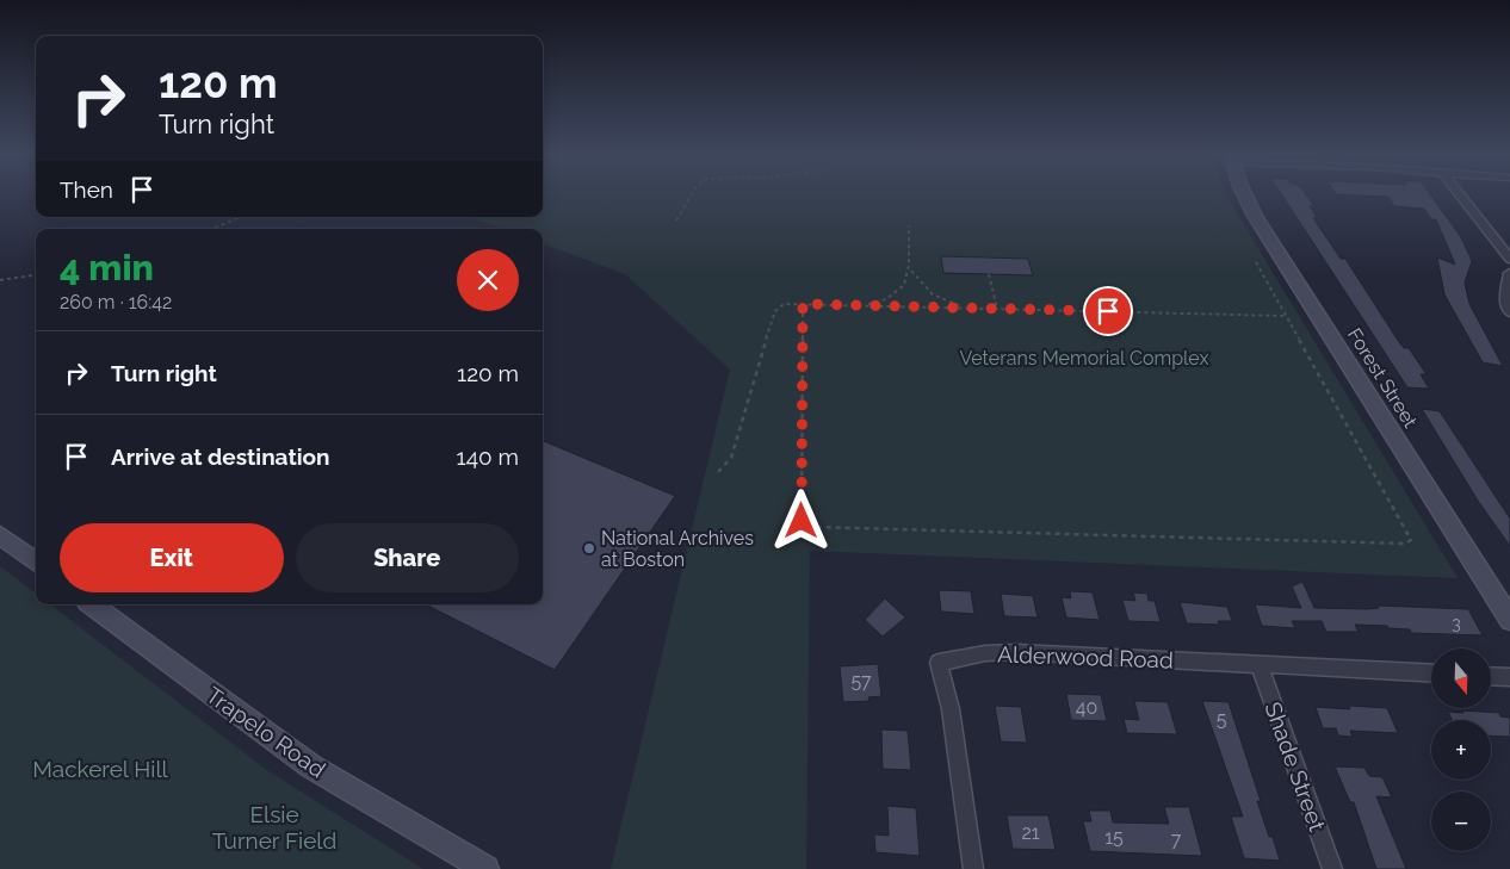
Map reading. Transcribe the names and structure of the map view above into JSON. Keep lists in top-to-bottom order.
{
  "streets": {
    "street": [
      "Forest Street",
      "Alderwood Road",
      "Trapelo Road",
      "Shade Street"
    ]
  },
  "crossings": [
    ["Alderwood Road", "Shade Street"]
  ],
  "parks": ["Veterans Memorial Complex", "Mackerel Hill", "Elsie Turner Field"],
  "places": ["National Archives at Boston"],
  "house_numbers": [
    "3",
    "57",
    "40",
    "5",
    "21",
    "15",
    "7"
  ],
  "north": "bottom",
  "page": {
    "turn": ["120 m", "Turn right"],
    "then": "Then",
    "heading": ["4 min", "260 m · 16:42"],
    "list": [
      {
        "name": "Turn right",
        "value": "120 m"
      },
      {
        "name": "Arrive at destination",
        "value": "140 m"
      }
    ],
    "buttons": ["Exit", "Share"],
    "map_buttons": ["+", "−"]
  }
}
